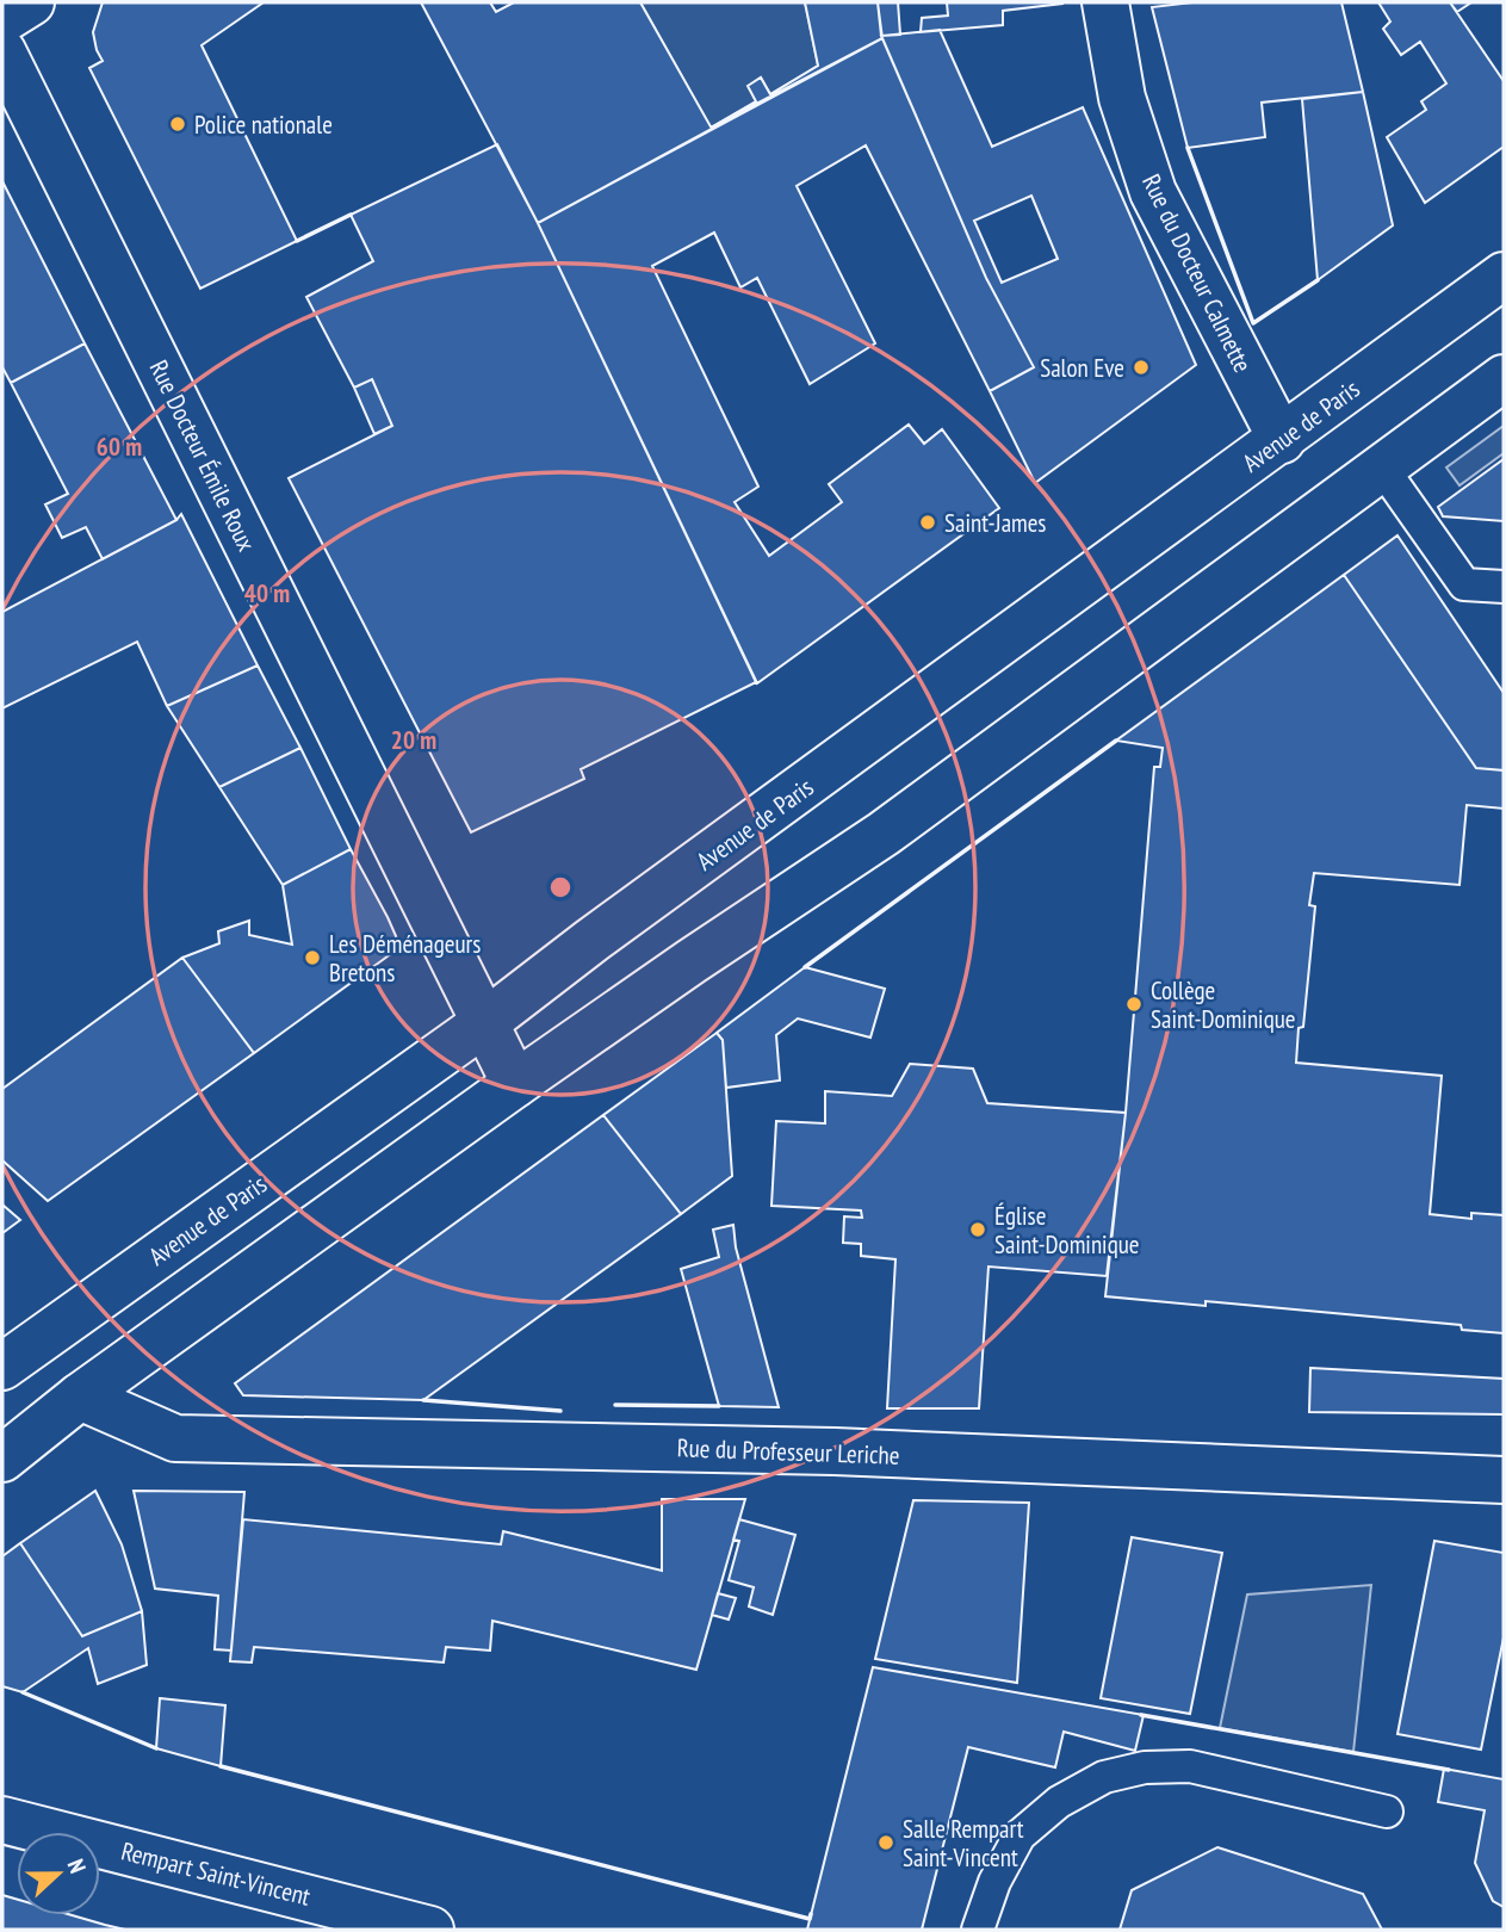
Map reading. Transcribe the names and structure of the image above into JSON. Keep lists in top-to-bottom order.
{
  "streets": {
    "main road": [
      "Rue du Docteur Calmette",
      "Avenue de Paris",
      "Rue Docteur Émile Roux",
      "Rue du Professeur Leriche",
      "Rempart Saint-Vincent"
    ]
  },
  "crossings": [
    ["Rue du Docteur Calmette", "Avenue de Paris"],
    ["Avenue de Paris", "Rue Docteur Émile Roux"]
  ],
  "places": [
    "Police nationale",
    "Salon Eve",
    "Saint-James",
    "Les Déménageurs Bretons",
    "Collège Saint-Dominique",
    "Église Saint-Dominique",
    "Salle Rempart Saint-Vincent"
  ],
  "north": "right",
  "rings": ["60 m", "40 m", "20 m"]
}
